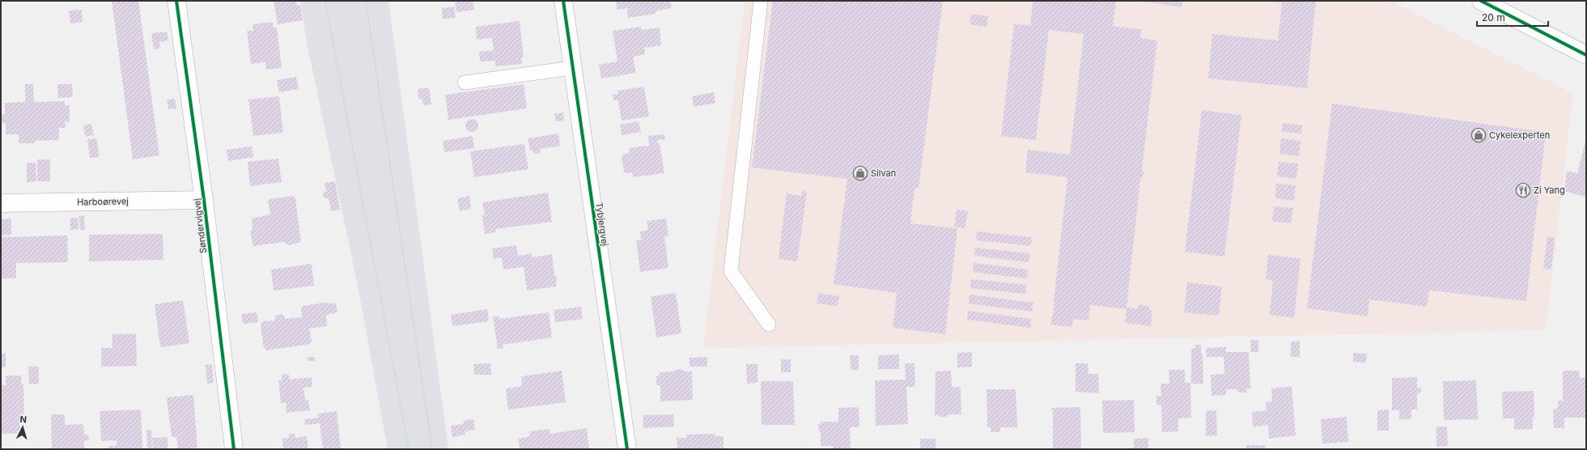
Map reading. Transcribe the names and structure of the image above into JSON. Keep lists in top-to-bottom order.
{
  "streets": {
    "street": ["Harboørevej", "Tybjergvej", "Søndervigvej"]
  },
  "crossings": [
    ["Harboørevej", "Søndervigvej"]
  ],
  "places": {
    "shop": ["Cykelexperten", "Silvan"],
    "restaurant": ["Zi Yang"]
  },
  "scale_bar": "20 m",
  "north": "top"
}
